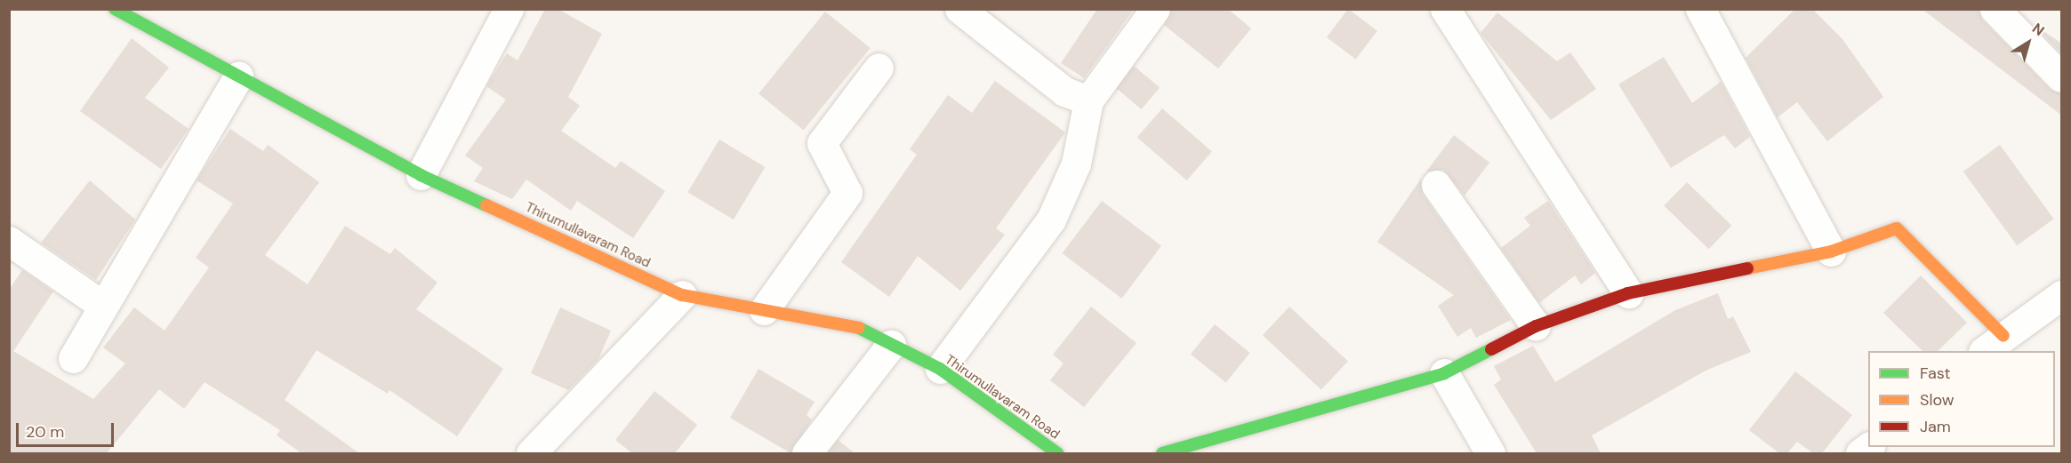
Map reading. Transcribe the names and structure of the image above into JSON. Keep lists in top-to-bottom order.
{
  "streets": {
    "street": ["Thirumullavaram Road"]
  },
  "legend": ["Fast", "Slow", "Jam"],
  "scale_bar": "20 m",
  "north": "top right"
}
